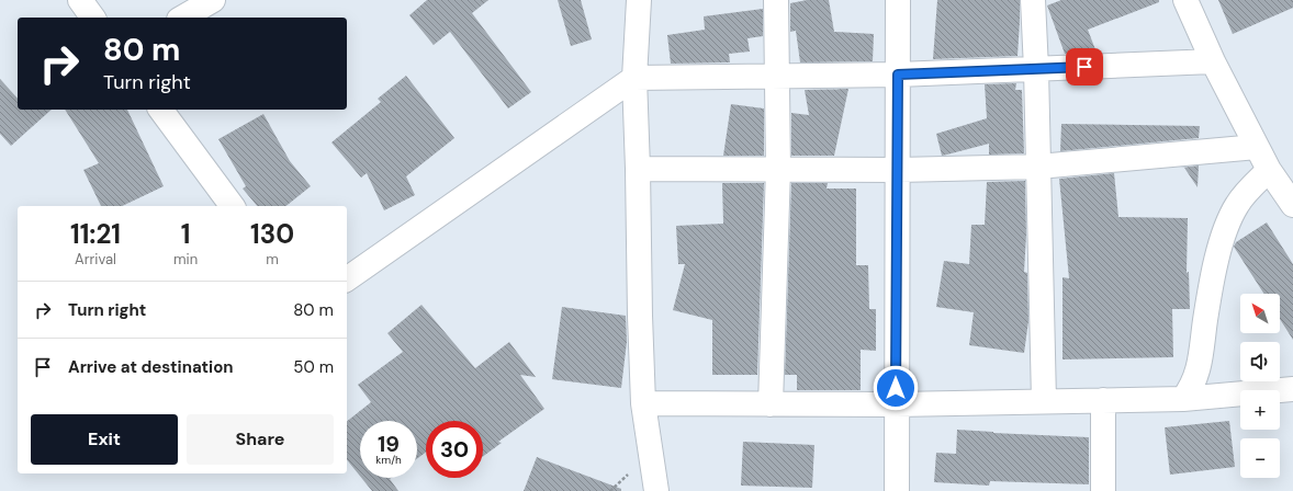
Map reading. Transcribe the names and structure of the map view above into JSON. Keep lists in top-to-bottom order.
{
  "north": "top left",
  "page": {
    "turn": ["80 m", "Turn right"],
    "eta": [
      "11:21",
      "Arrival",
      "1",
      "min",
      "130",
      "m"
    ],
    "list": [
      {
        "name": "Turn right",
        "value": "80 m"
      },
      {
        "name": "Arrive at destination",
        "value": "50 m"
      }
    ],
    "map_buttons": ["+", "−"],
    "buttons": ["Exit", "Share"],
    "speed": "19 km/h",
    "limit": "30"
  }
}
